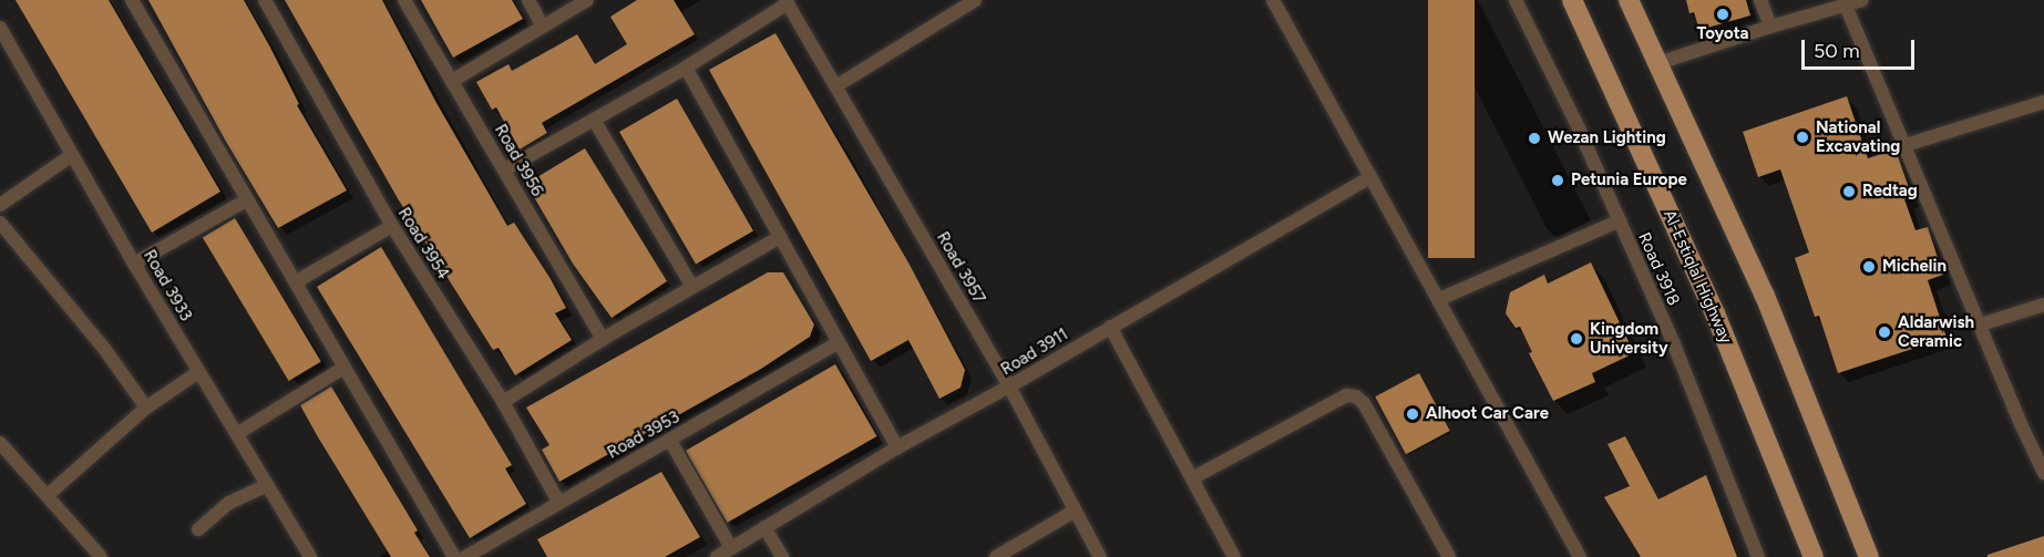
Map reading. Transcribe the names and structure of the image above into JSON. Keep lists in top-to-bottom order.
{
  "streets": {
    "main road": ["Al-Estiqlal Highway"],
    "street": [
      "Road 3956",
      "Road 3954",
      "Road 3957",
      "Road 3918",
      "Road 3933",
      "Road 3911",
      "Road 3953"
    ]
  },
  "crossings": [
    ["Road 3954", "Road 3953"],
    ["Road 3957", "Road 3911"]
  ],
  "places": [
    "Toyota",
    "National Excavating",
    "Wezan Lighting",
    "Petunia Europe",
    "Redtag",
    "Michelin",
    "Aldarwish Ceramic",
    "Kingdom University",
    "Alhoot Car Care"
  ],
  "scale_bar": "50 m"
}
